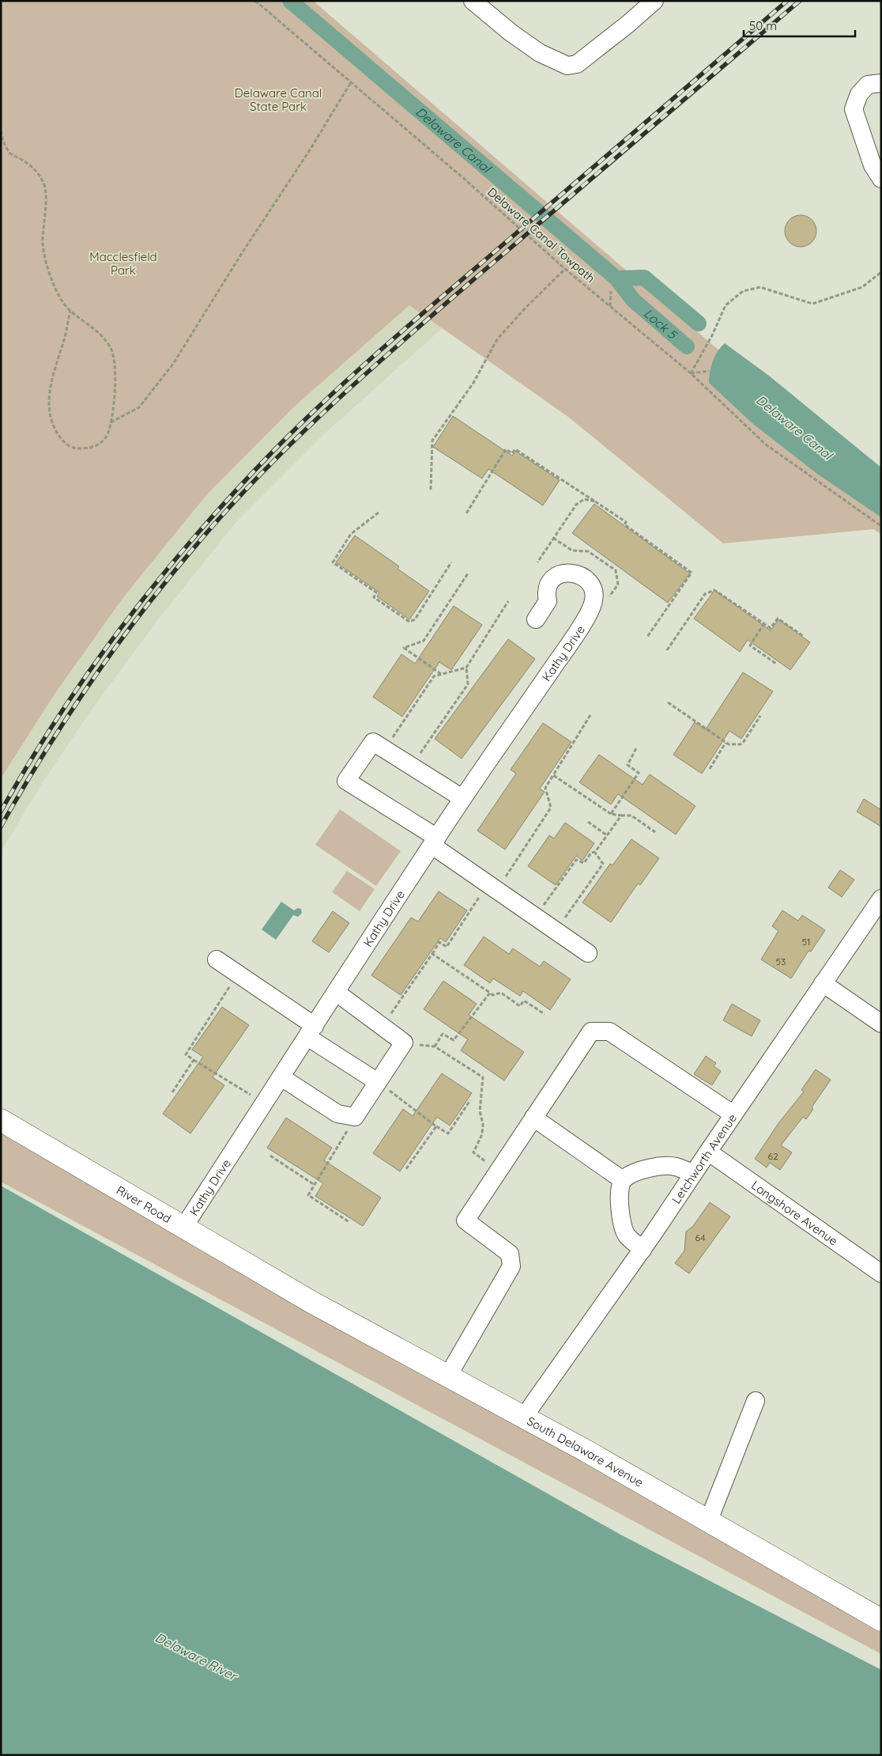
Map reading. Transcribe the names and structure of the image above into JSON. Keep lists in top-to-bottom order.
{
  "streets": {
    "main road": ["River Road", "South Delaware Avenue"],
    "street": ["Kathy Drive", "Letchworth Avenue", "Longshore Avenue"],
    "path": ["Delaware Canal Towpath"]
  },
  "crossings": [
    ["Kathy Drive", "River Road"],
    ["Letchworth Avenue", "Longshore Avenue"],
    ["Letchworth Avenue", "South Delaware Avenue"],
    ["River Road", "South Delaware Avenue"]
  ],
  "water": ["Delaware Canal", "Lock 5", "Delaware River"],
  "parks": ["Delaware Canal State Park", "Macclesfield Park"],
  "house_numbers": [
    "51",
    "53",
    "62",
    "64"
  ],
  "scale_bar": "50 m"
}
